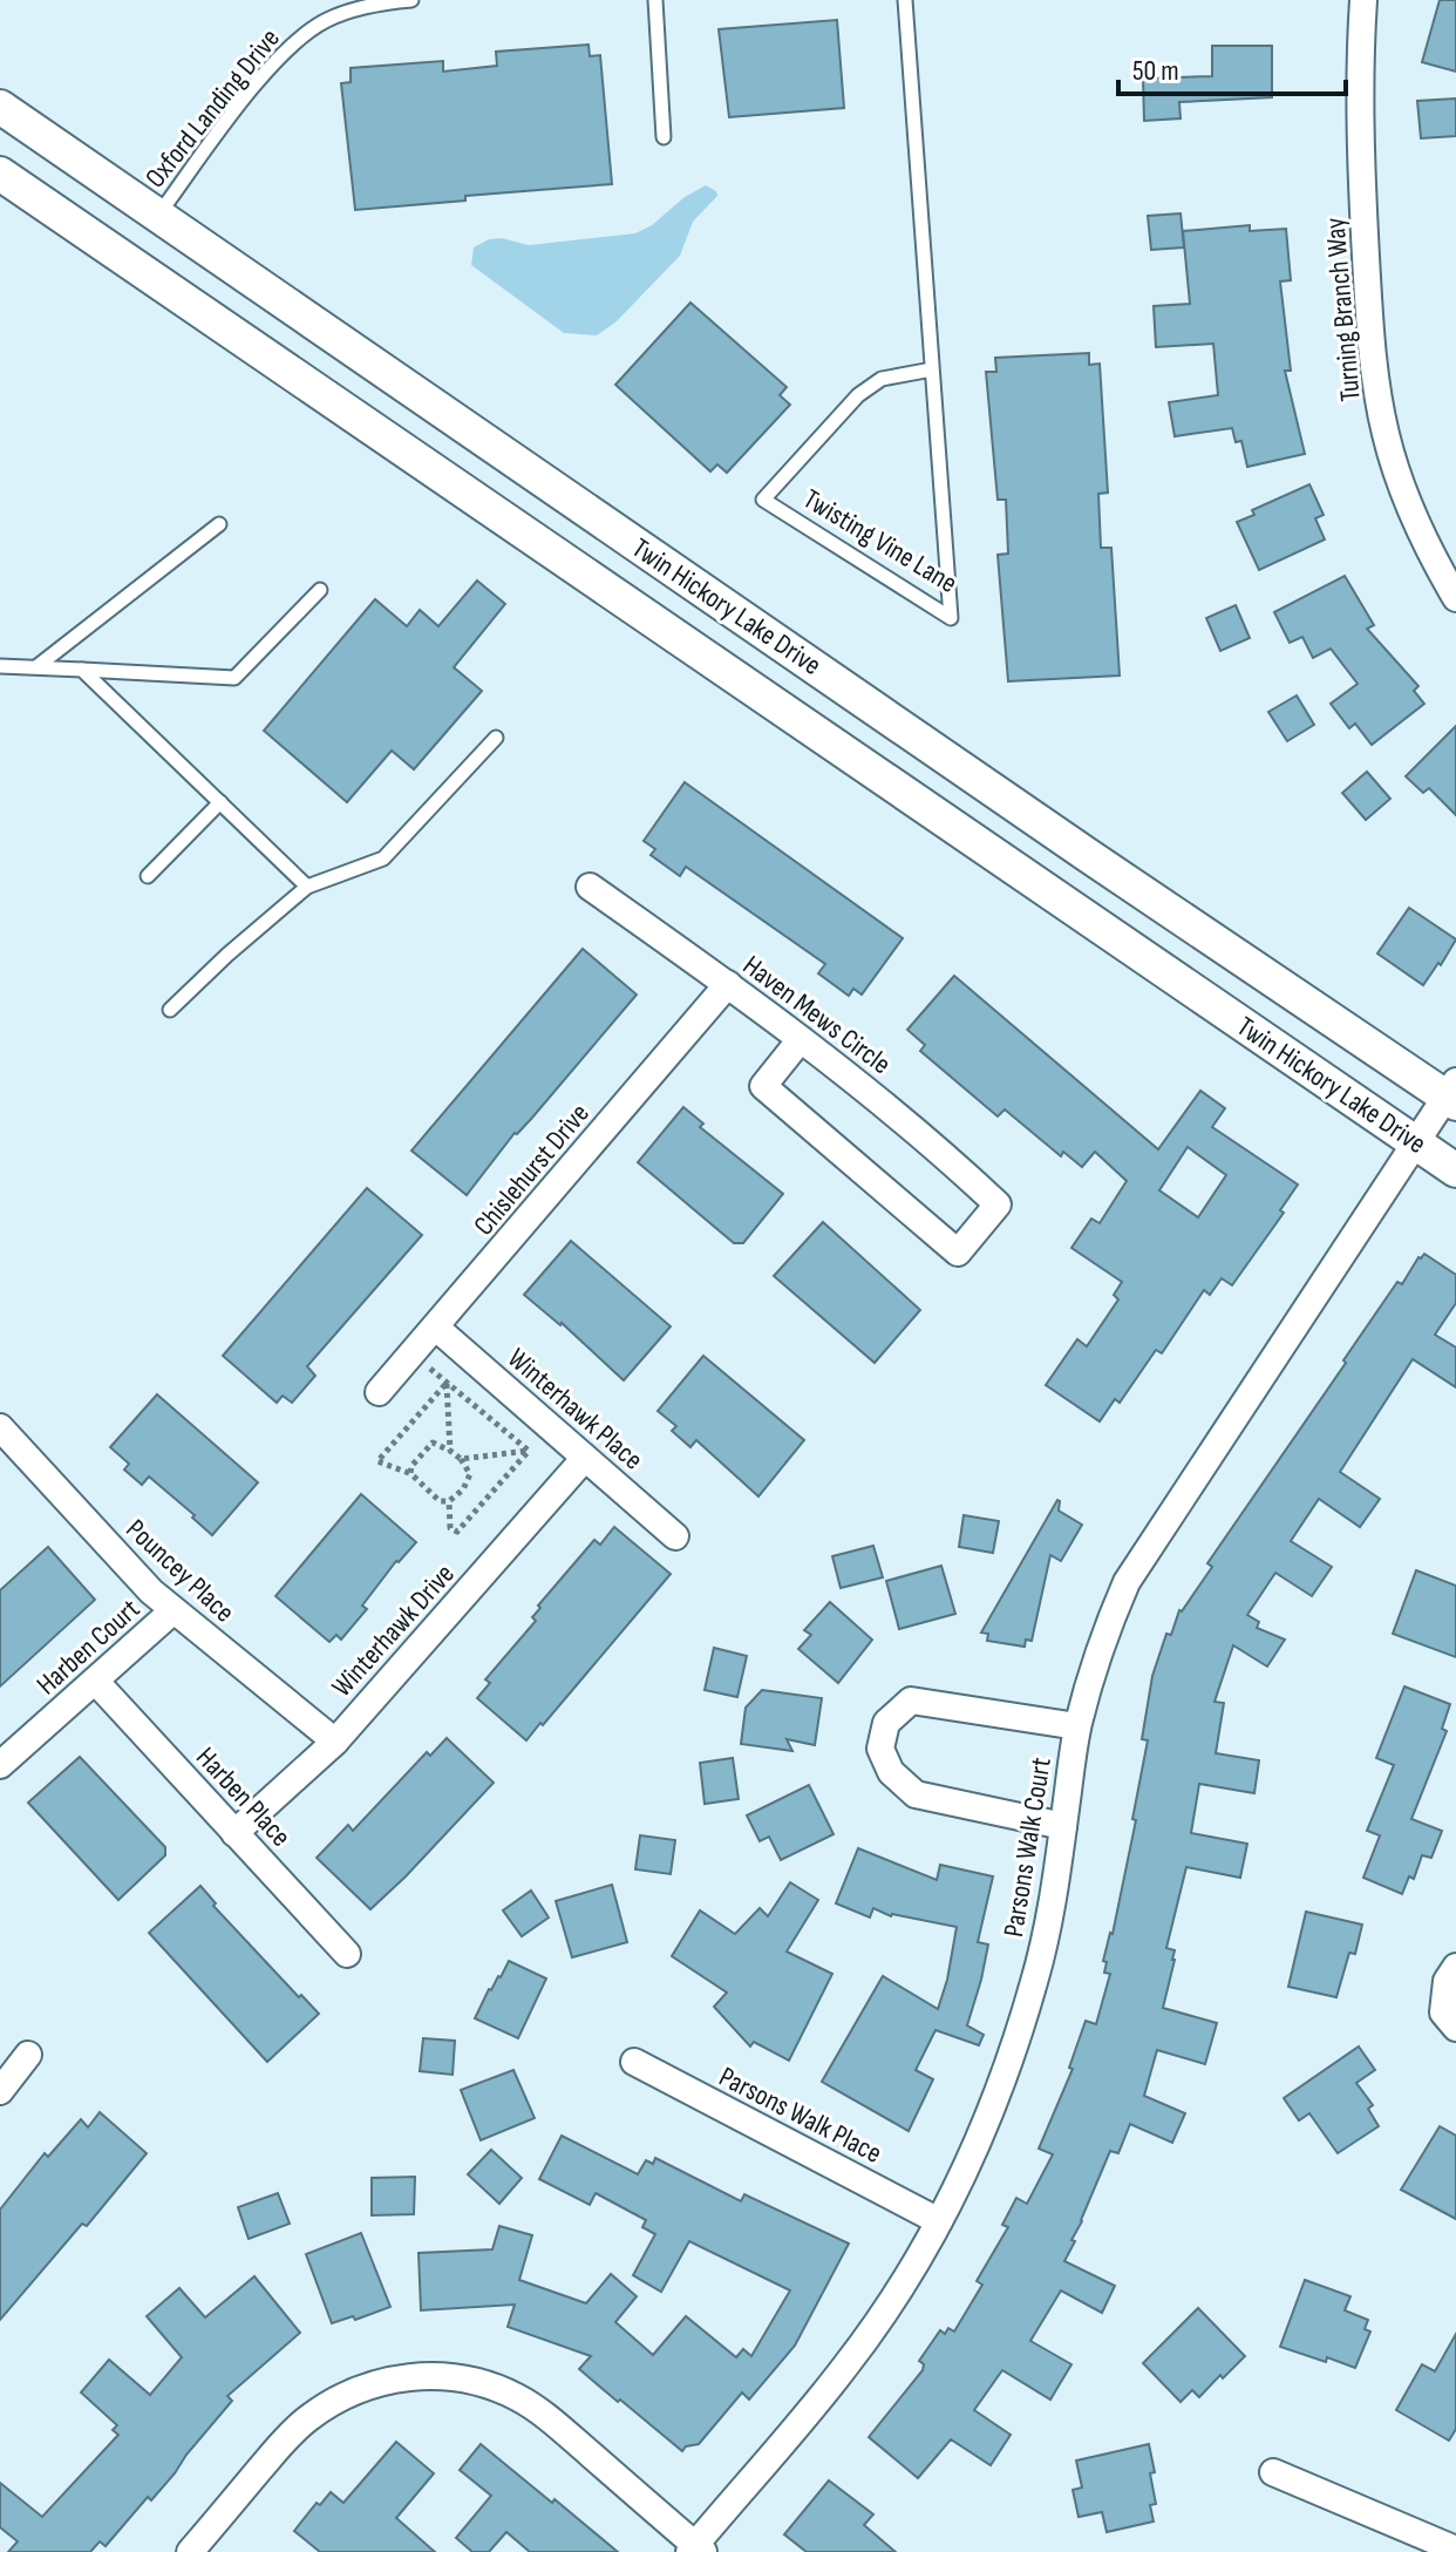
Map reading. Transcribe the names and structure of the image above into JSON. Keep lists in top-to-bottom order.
{
  "streets": {
    "street": [
      "Turning Branch Way",
      "Twin Hickory Lake Drive",
      "Haven Mews Circle",
      "Chislehurst Drive",
      "Winterhawk Place",
      "Pouncey Place",
      "Winterhawk Drive",
      "Harben Court",
      "Harben Place",
      "Parsons Walk Court",
      "Parsons Walk Place"
    ],
    "lane": ["Oxford Landing Drive", "Twisting Vine Lane"]
  },
  "crossings": [
    ["Oxford Landing Drive", "Twin Hickory Lake Drive"],
    ["Twin Hickory Lake Drive", "Parsons Walk Court"],
    ["Haven Mews Circle", "Chislehurst Drive"],
    ["Chislehurst Drive", "Winterhawk Place"],
    ["Winterhawk Place", "Winterhawk Drive"],
    ["Pouncey Place", "Winterhawk Drive"],
    ["Pouncey Place", "Harben Court"],
    ["Winterhawk Drive", "Harben Place"],
    ["Harben Court", "Harben Place"],
    ["Parsons Walk Court", "Parsons Walk Place"]
  ],
  "scale_bar": "50 m"
}
